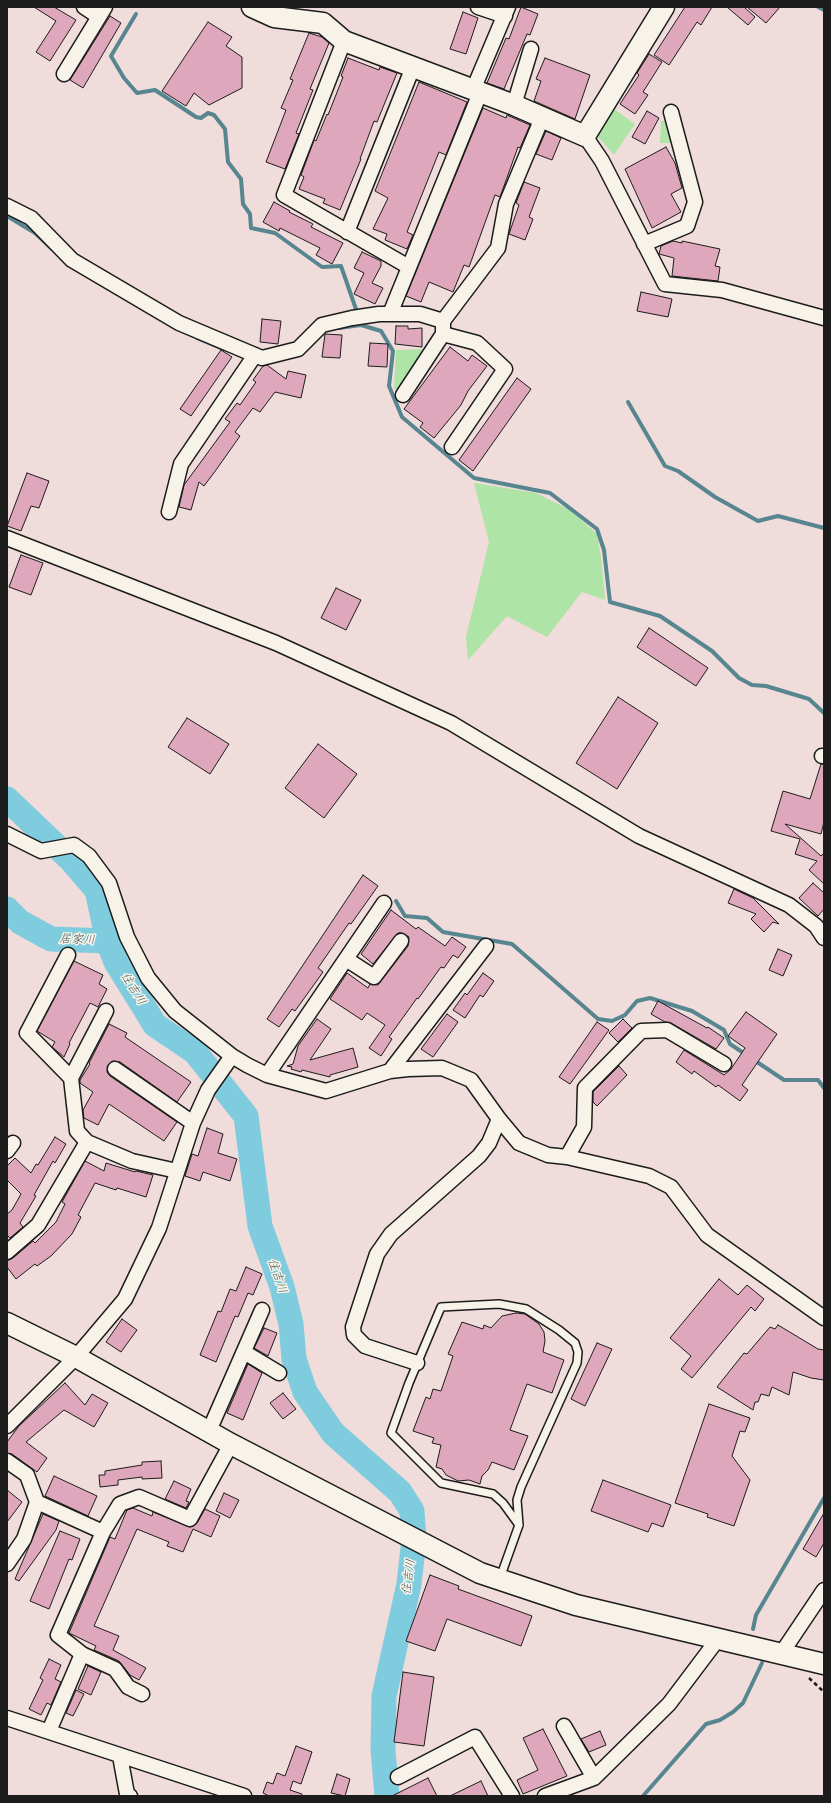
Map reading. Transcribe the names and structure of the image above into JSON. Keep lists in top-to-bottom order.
{
  "water": ["居家川", "住吉川"]
}
